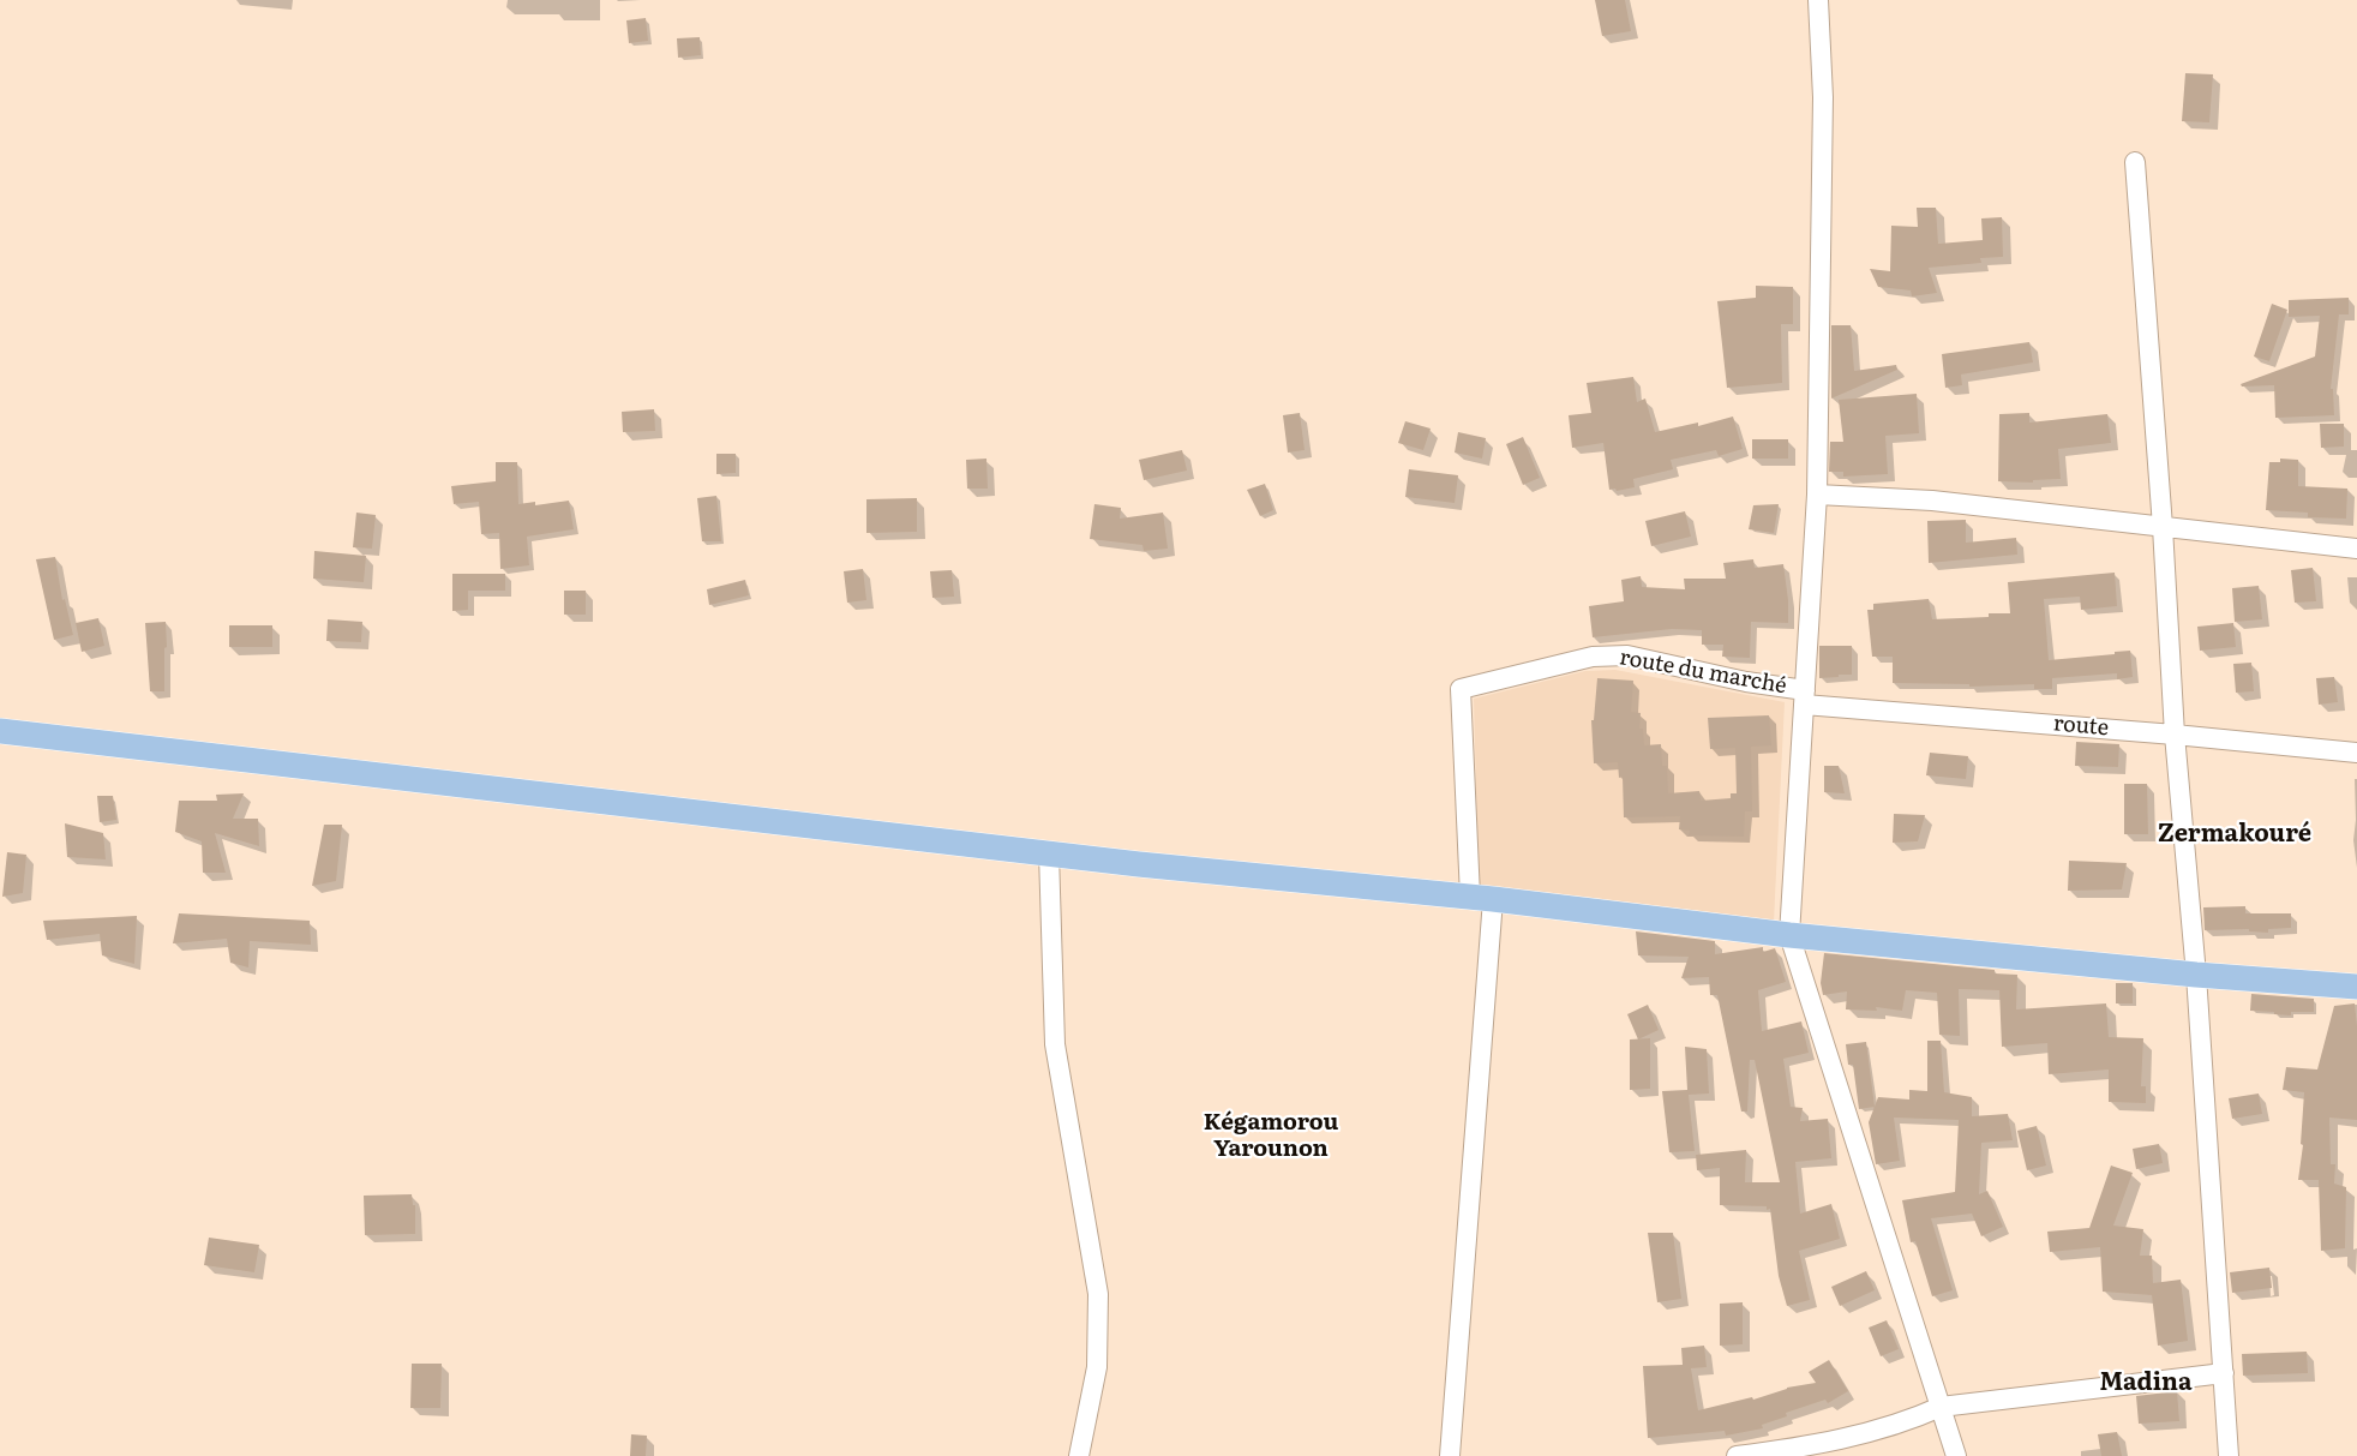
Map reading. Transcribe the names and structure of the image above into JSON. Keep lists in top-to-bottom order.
{
  "streets": {
    "street": ["route du marché", "route"]
  },
  "crossings": [
    ["route du marché", "route"]
  ],
  "districts": ["Zermakouré", "Kégamorou Yarounon", "Madina"]
}
